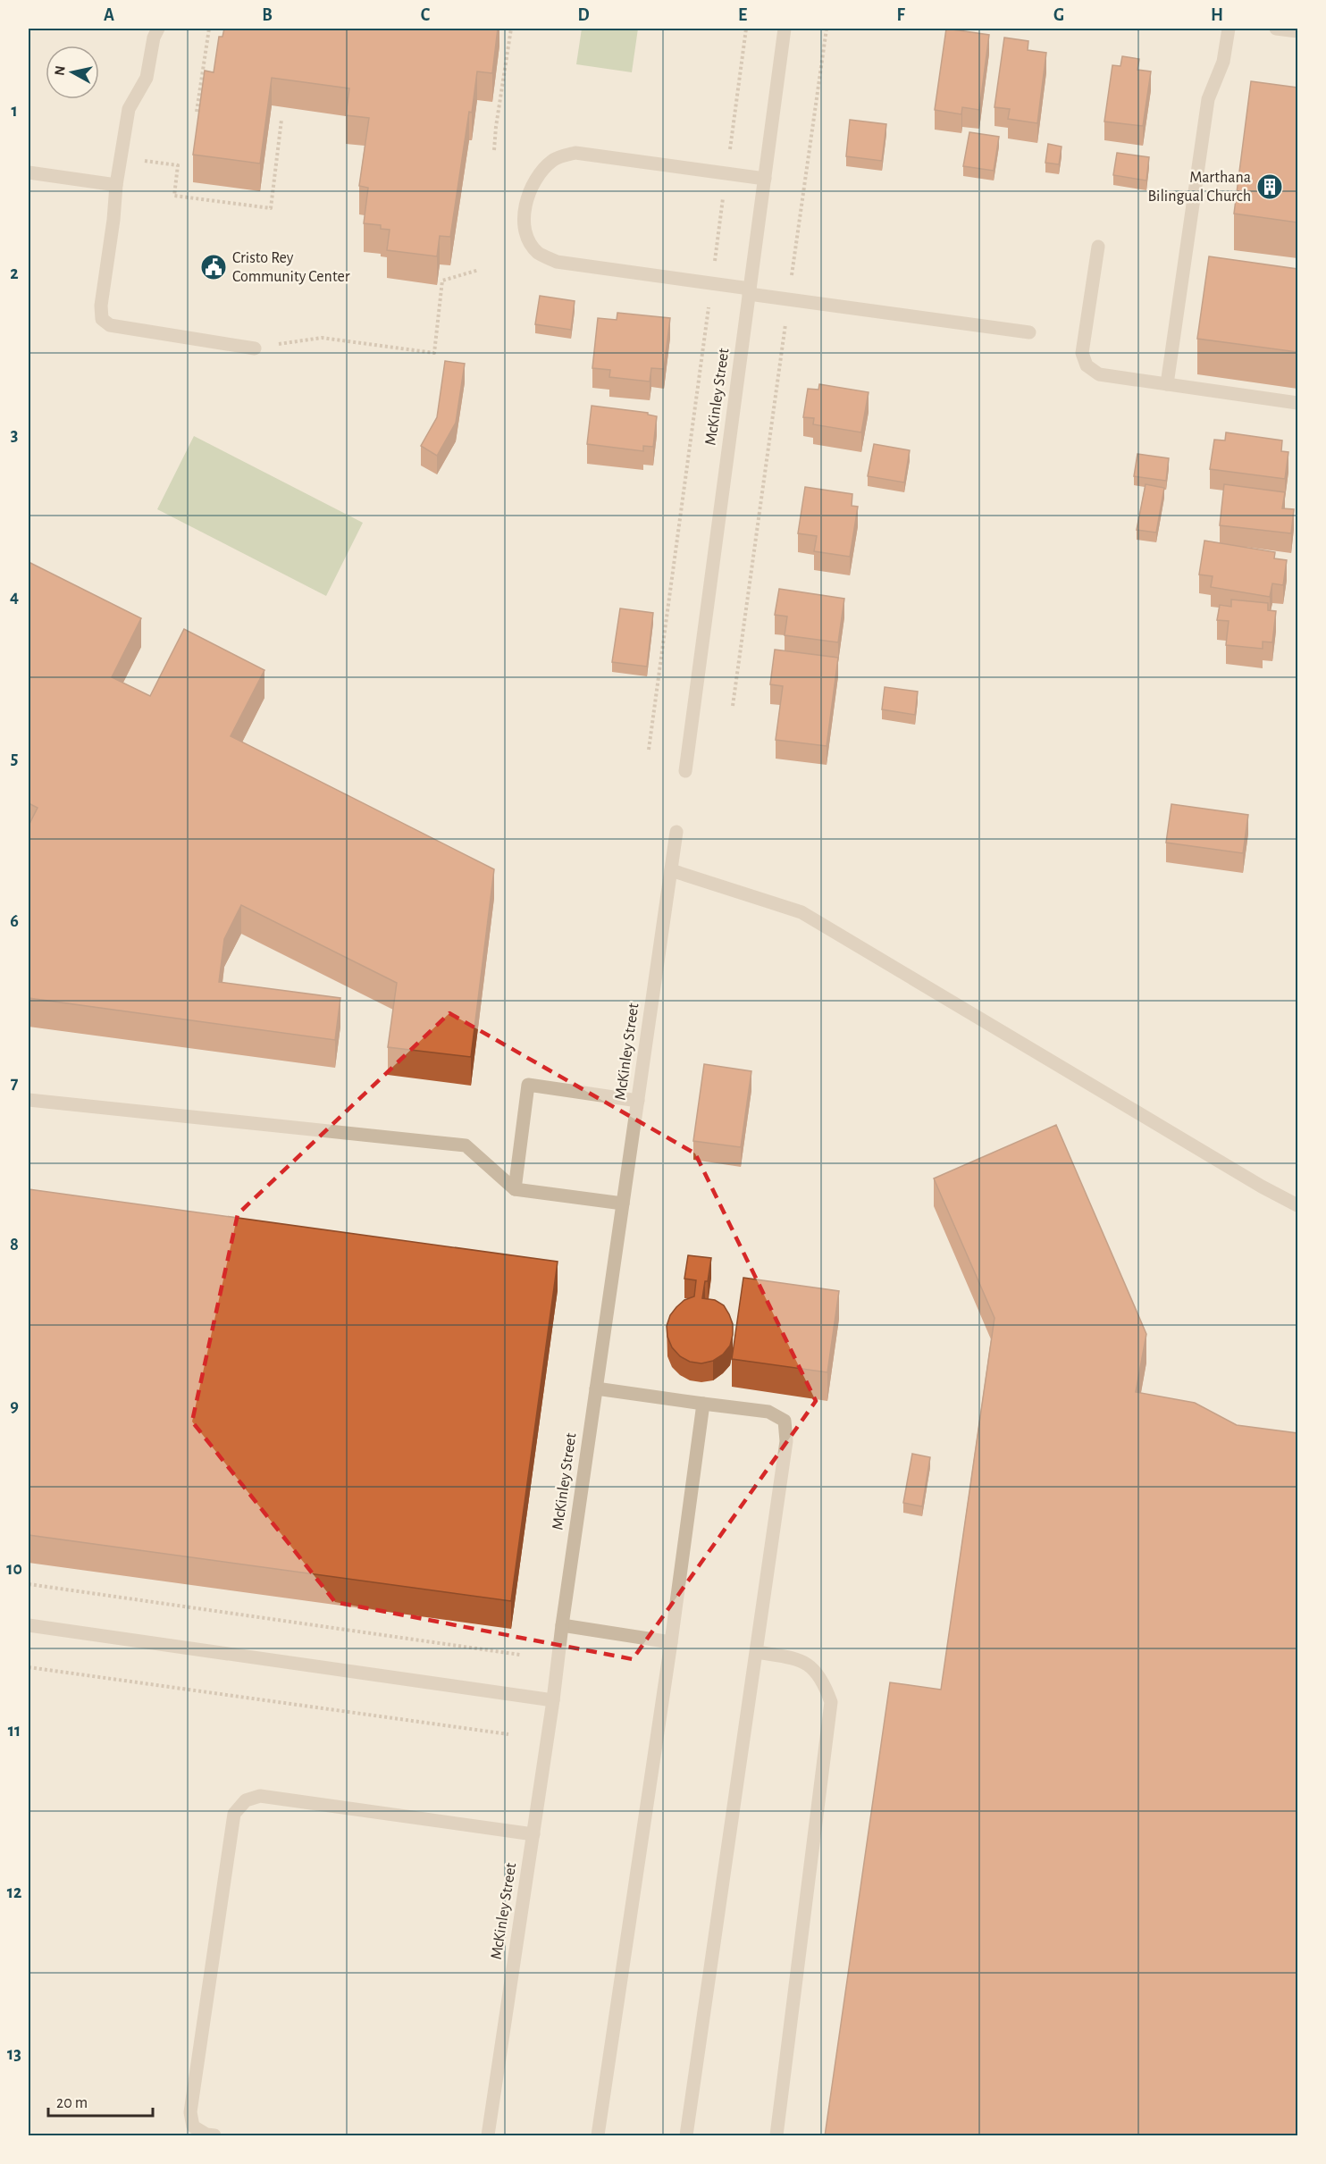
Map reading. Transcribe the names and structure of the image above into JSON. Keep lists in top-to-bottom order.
{
  "streets": {
    "street": ["McKinley Street"]
  },
  "places": {
    "building": ["Marthana Bilingual Church"],
    "public building": ["Cristo Rey Community Center"]
  },
  "scale_bar": "20 m",
  "north": "left",
  "grid": {
    "columns": [
      "A",
      "B",
      "C",
      "D",
      "E",
      "F",
      "G",
      "H"
    ],
    "rows": [
      "1",
      "2",
      "3",
      "4",
      "5",
      "6",
      "7",
      "8",
      "9",
      "10",
      "11",
      "12",
      "13"
    ]
  }
}
